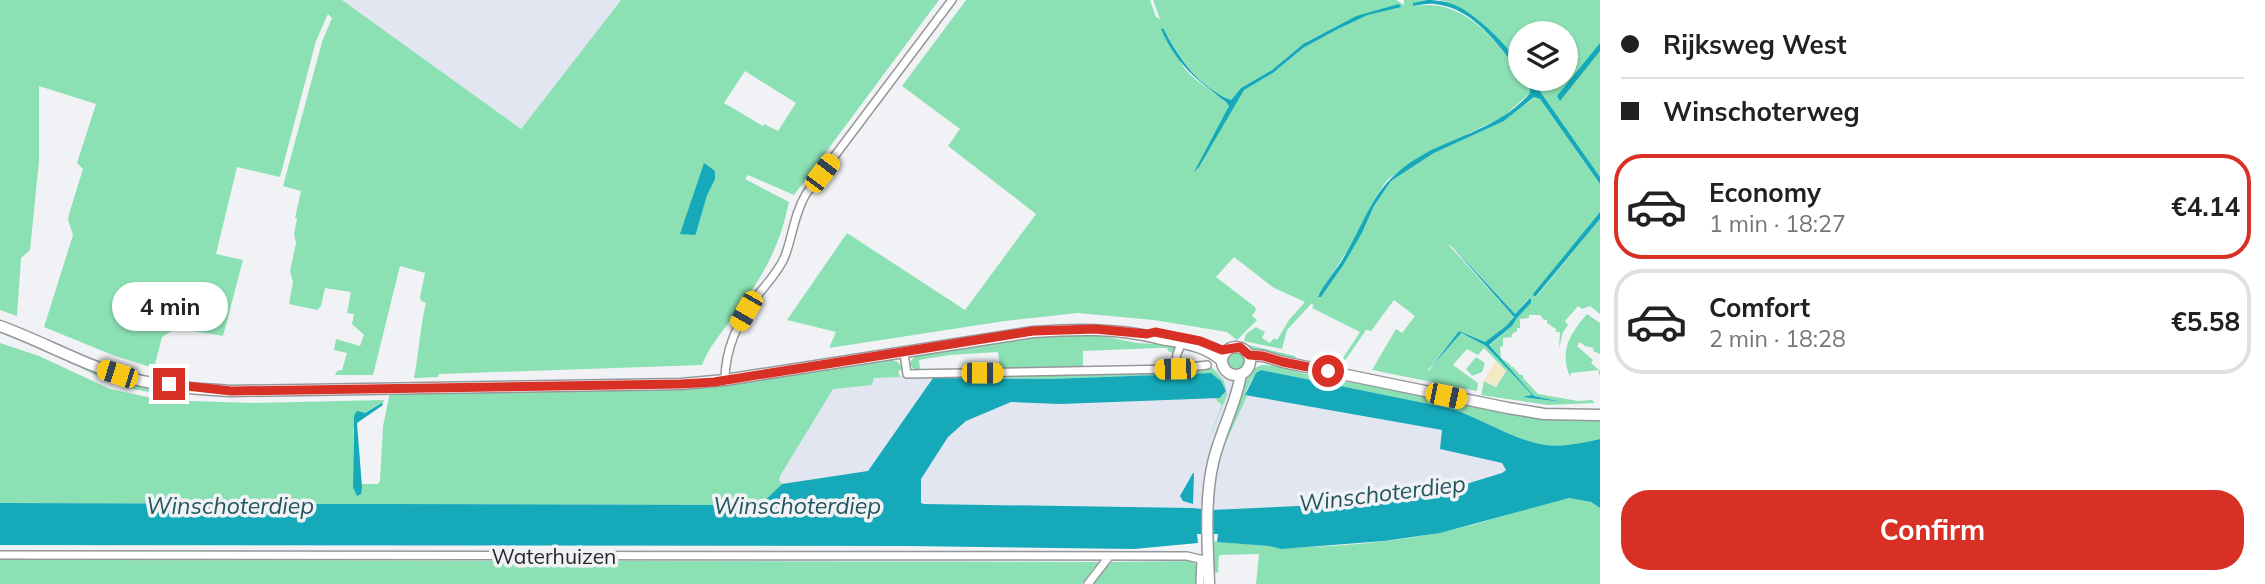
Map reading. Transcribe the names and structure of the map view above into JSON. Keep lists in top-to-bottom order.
{
  "streets": {
    "street": ["Waterhuizen"]
  },
  "water": ["Winschoterdiep"],
  "page": {
    "banner": ["Rijksweg West", "Winschoterweg"],
    "list": [
      {
        "name": "Economy",
        "note": "1 min · 18:27",
        "value": "€4.14"
      },
      {
        "name": "Comfort",
        "note": "2 min · 18:28",
        "value": "€5.58"
      }
    ],
    "bubble": "4 min",
    "buttons": "Confirm"
  }
}
